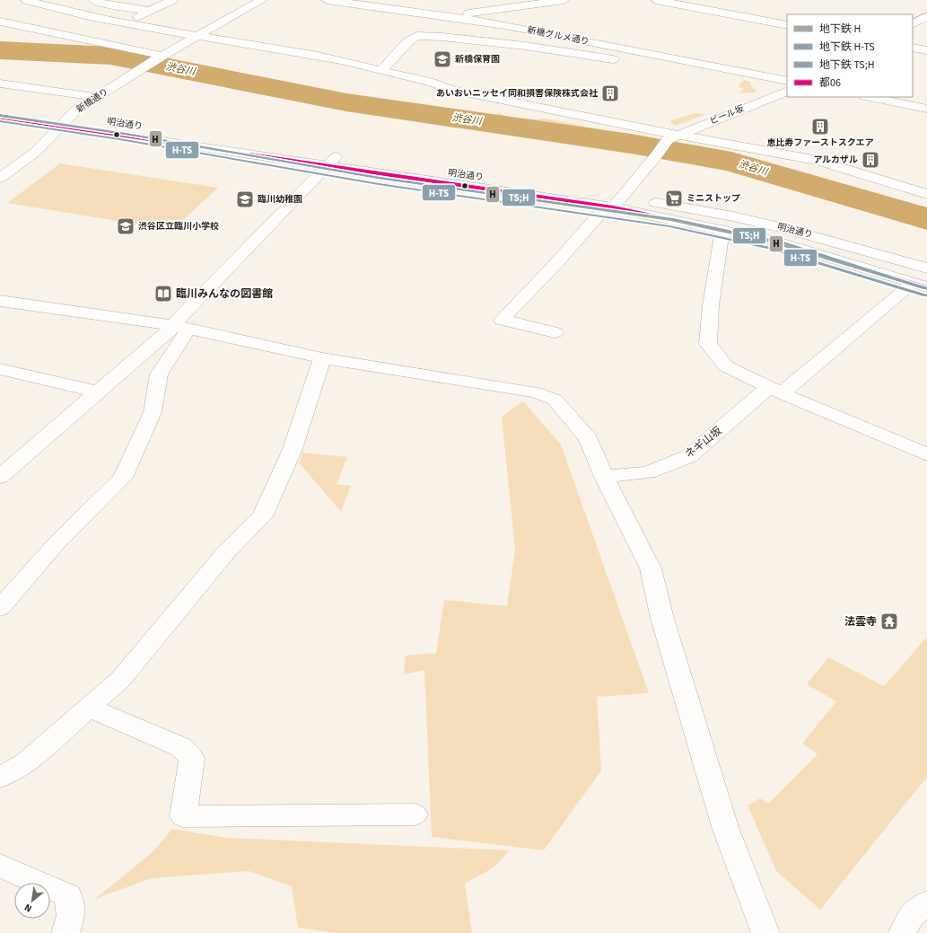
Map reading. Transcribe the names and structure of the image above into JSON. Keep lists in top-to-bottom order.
{
  "streets": {
    "street": [
      "新橋グルメ通り",
      "新橋通り",
      "ビール坂",
      "明治通り",
      "ネギ山坂"
    ]
  },
  "crossings": [
    ["新橋通り", "明治通り"],
    ["明治通り", "ネギ山坂"]
  ],
  "water": ["渋谷川"],
  "places": {
    "school or university": ["新橋保育園", "臨川幼稚園", "渋谷区立臨川小学校"],
    "building": ["あいおいニッセイ同和損害保険株式会社", "恵比寿ファーストスクエア", "アルカザル"],
    "supermarket": ["ミニストップ"],
    "library": ["臨川みんなの図書館"],
    "temple": ["法雲寺"]
  },
  "lines": [
    "metro line H",
    "metro line TS;H",
    "transit line 都06",
    "metro line H-TS"
  ],
  "legend": [
    "地下鉄 H",
    "地下鉄 H-TS",
    "地下鉄 TS;H",
    "都06"
  ],
  "north": "bottom left"
}
